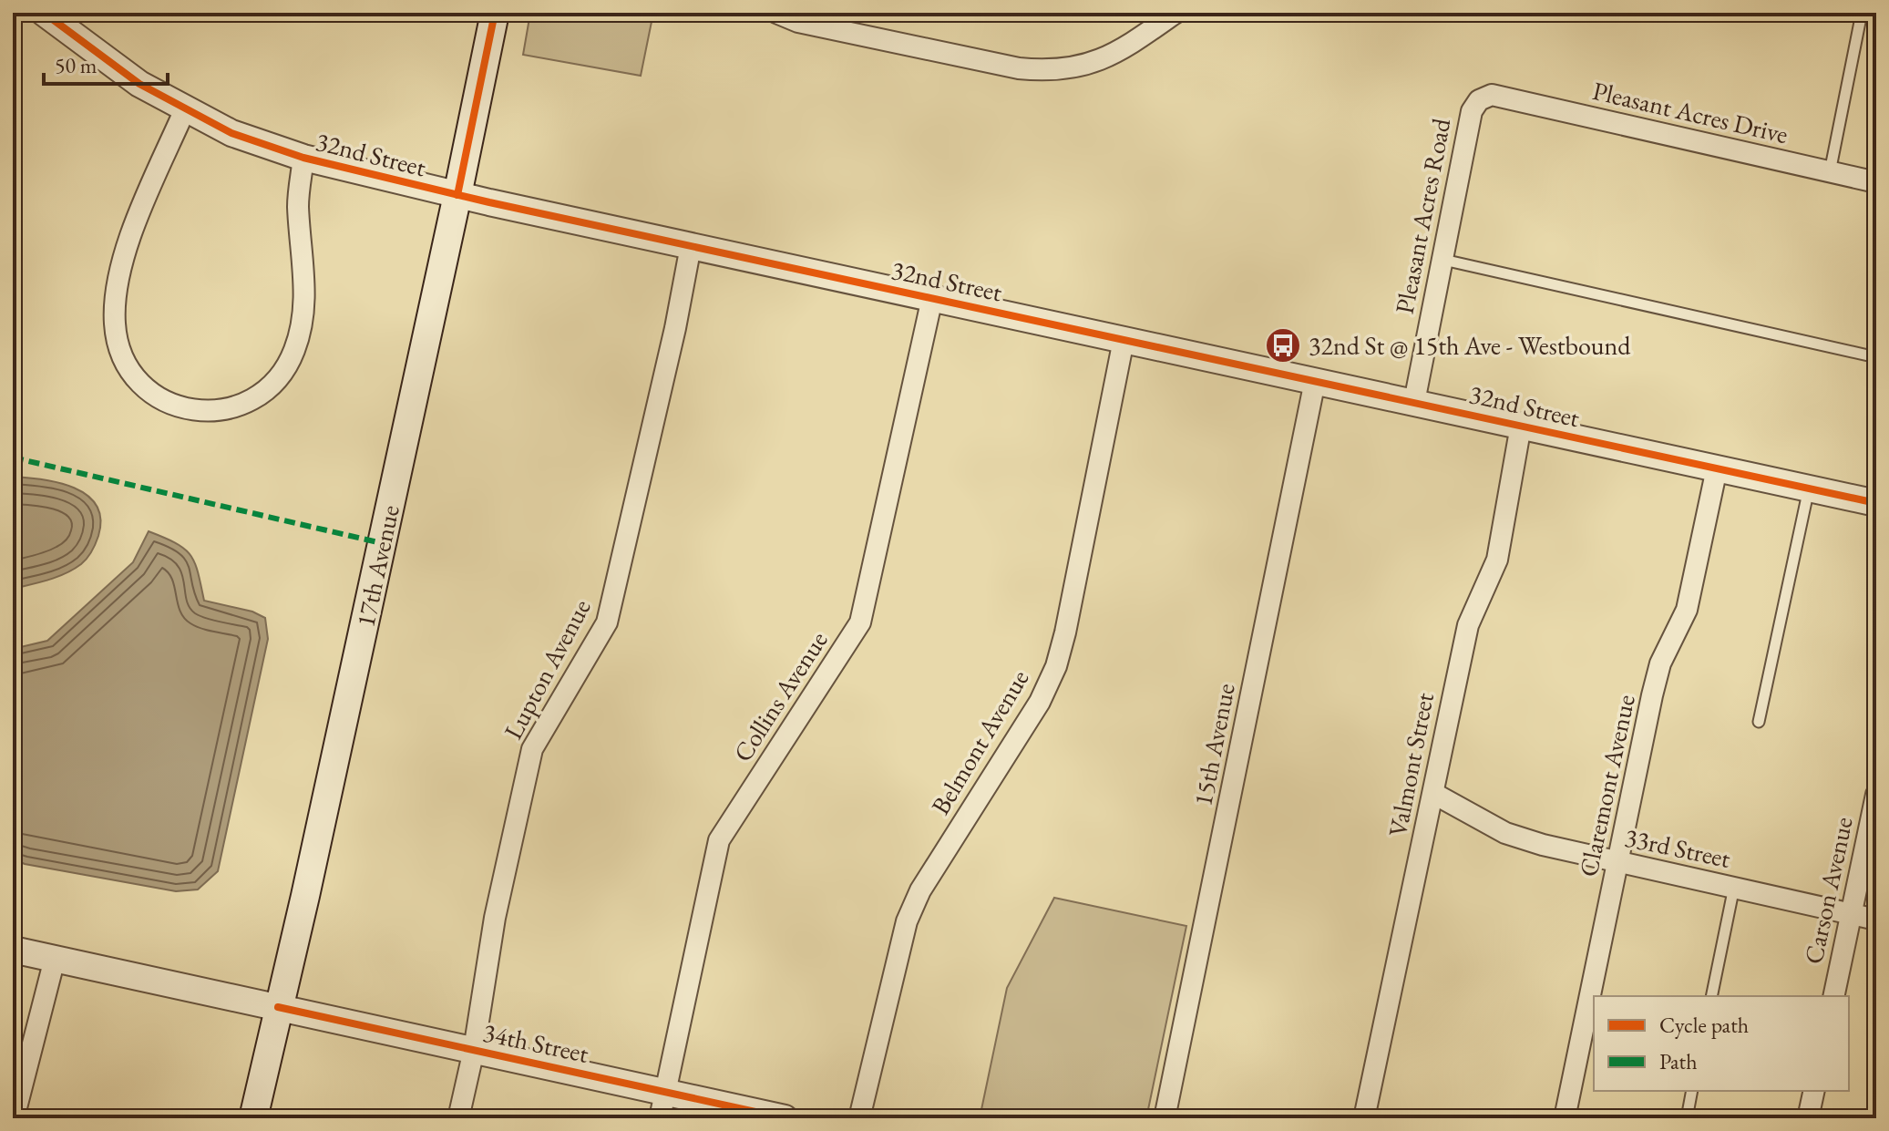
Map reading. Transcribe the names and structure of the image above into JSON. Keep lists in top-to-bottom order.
{
  "streets": {
    "main road": ["17th Avenue"],
    "street": [
      "Pleasant Acres Drive",
      "32nd Street",
      "Pleasant Acres Road",
      "Lupton Avenue",
      "Collins Avenue",
      "Belmont Avenue",
      "15th Avenue",
      "Valmont Street",
      "Claremont Avenue",
      "33rd Street",
      "Carson Avenue",
      "34th Street"
    ]
  },
  "crossings": [
    ["Pleasant Acres Drive", "Pleasant Acres Road"],
    ["32nd Street", "Pleasant Acres Road"],
    ["32nd Street", "17th Avenue"],
    ["32nd Street", "Lupton Avenue"],
    ["32nd Street", "Collins Avenue"],
    ["32nd Street", "Belmont Avenue"],
    ["32nd Street", "15th Avenue"],
    ["32nd Street", "Valmont Street"],
    ["32nd Street", "Claremont Avenue"],
    ["17th Avenue", "34th Street"],
    ["Lupton Avenue", "34th Street"],
    ["Collins Avenue", "34th Street"],
    ["Valmont Street", "33rd Street"],
    ["Claremont Avenue", "33rd Street"],
    ["33rd Street", "Carson Avenue"]
  ],
  "places": {
    "bus stop": ["32nd St @ 15th Ave - Westbound"]
  },
  "legend": ["Cycle path", "Path"],
  "scale_bar": "50 m"
}
